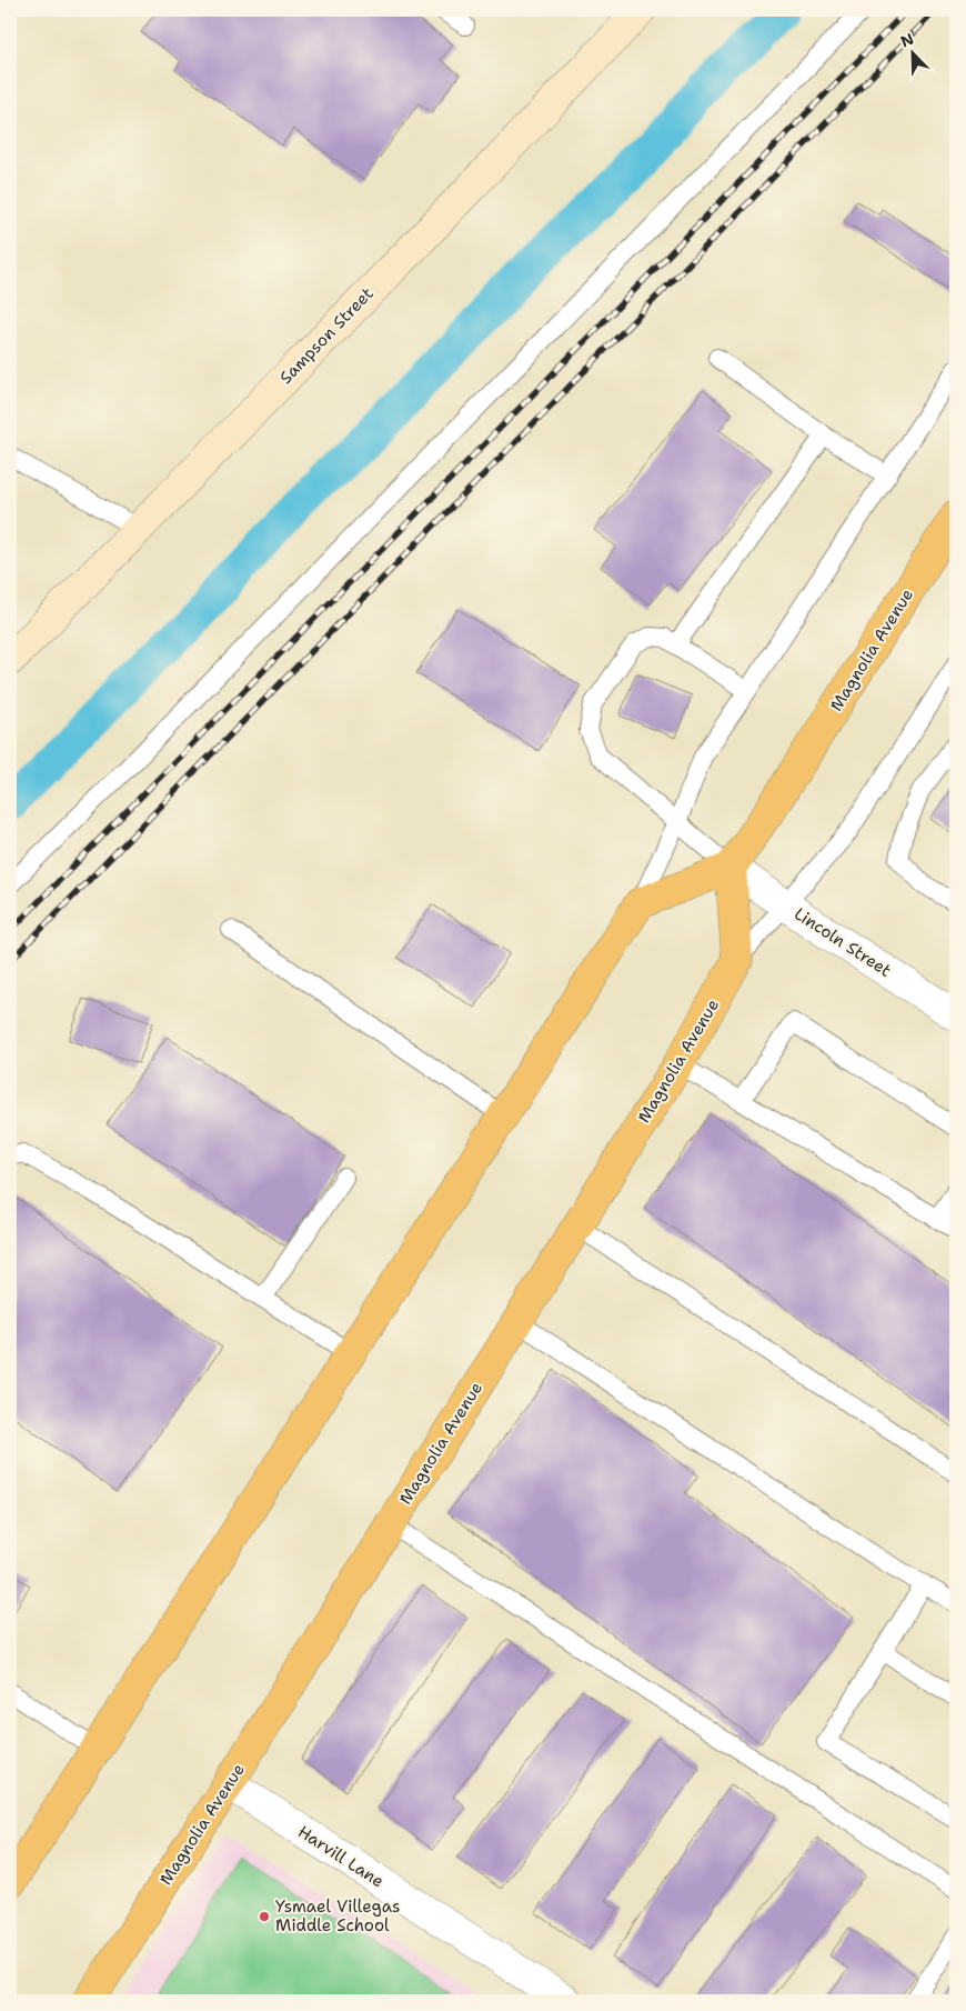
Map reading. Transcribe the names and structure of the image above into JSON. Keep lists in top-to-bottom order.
{
  "streets": {
    "main road": ["Magnolia Avenue"],
    "street": ["Sampson Street", "Lincoln Street", "Harvill Lane"]
  },
  "crossings": [
    ["Magnolia Avenue", "Lincoln Street"],
    ["Magnolia Avenue", "Harvill Lane"]
  ],
  "places": ["Ysmael Villegas Middle School"],
  "north": "top left"
}
